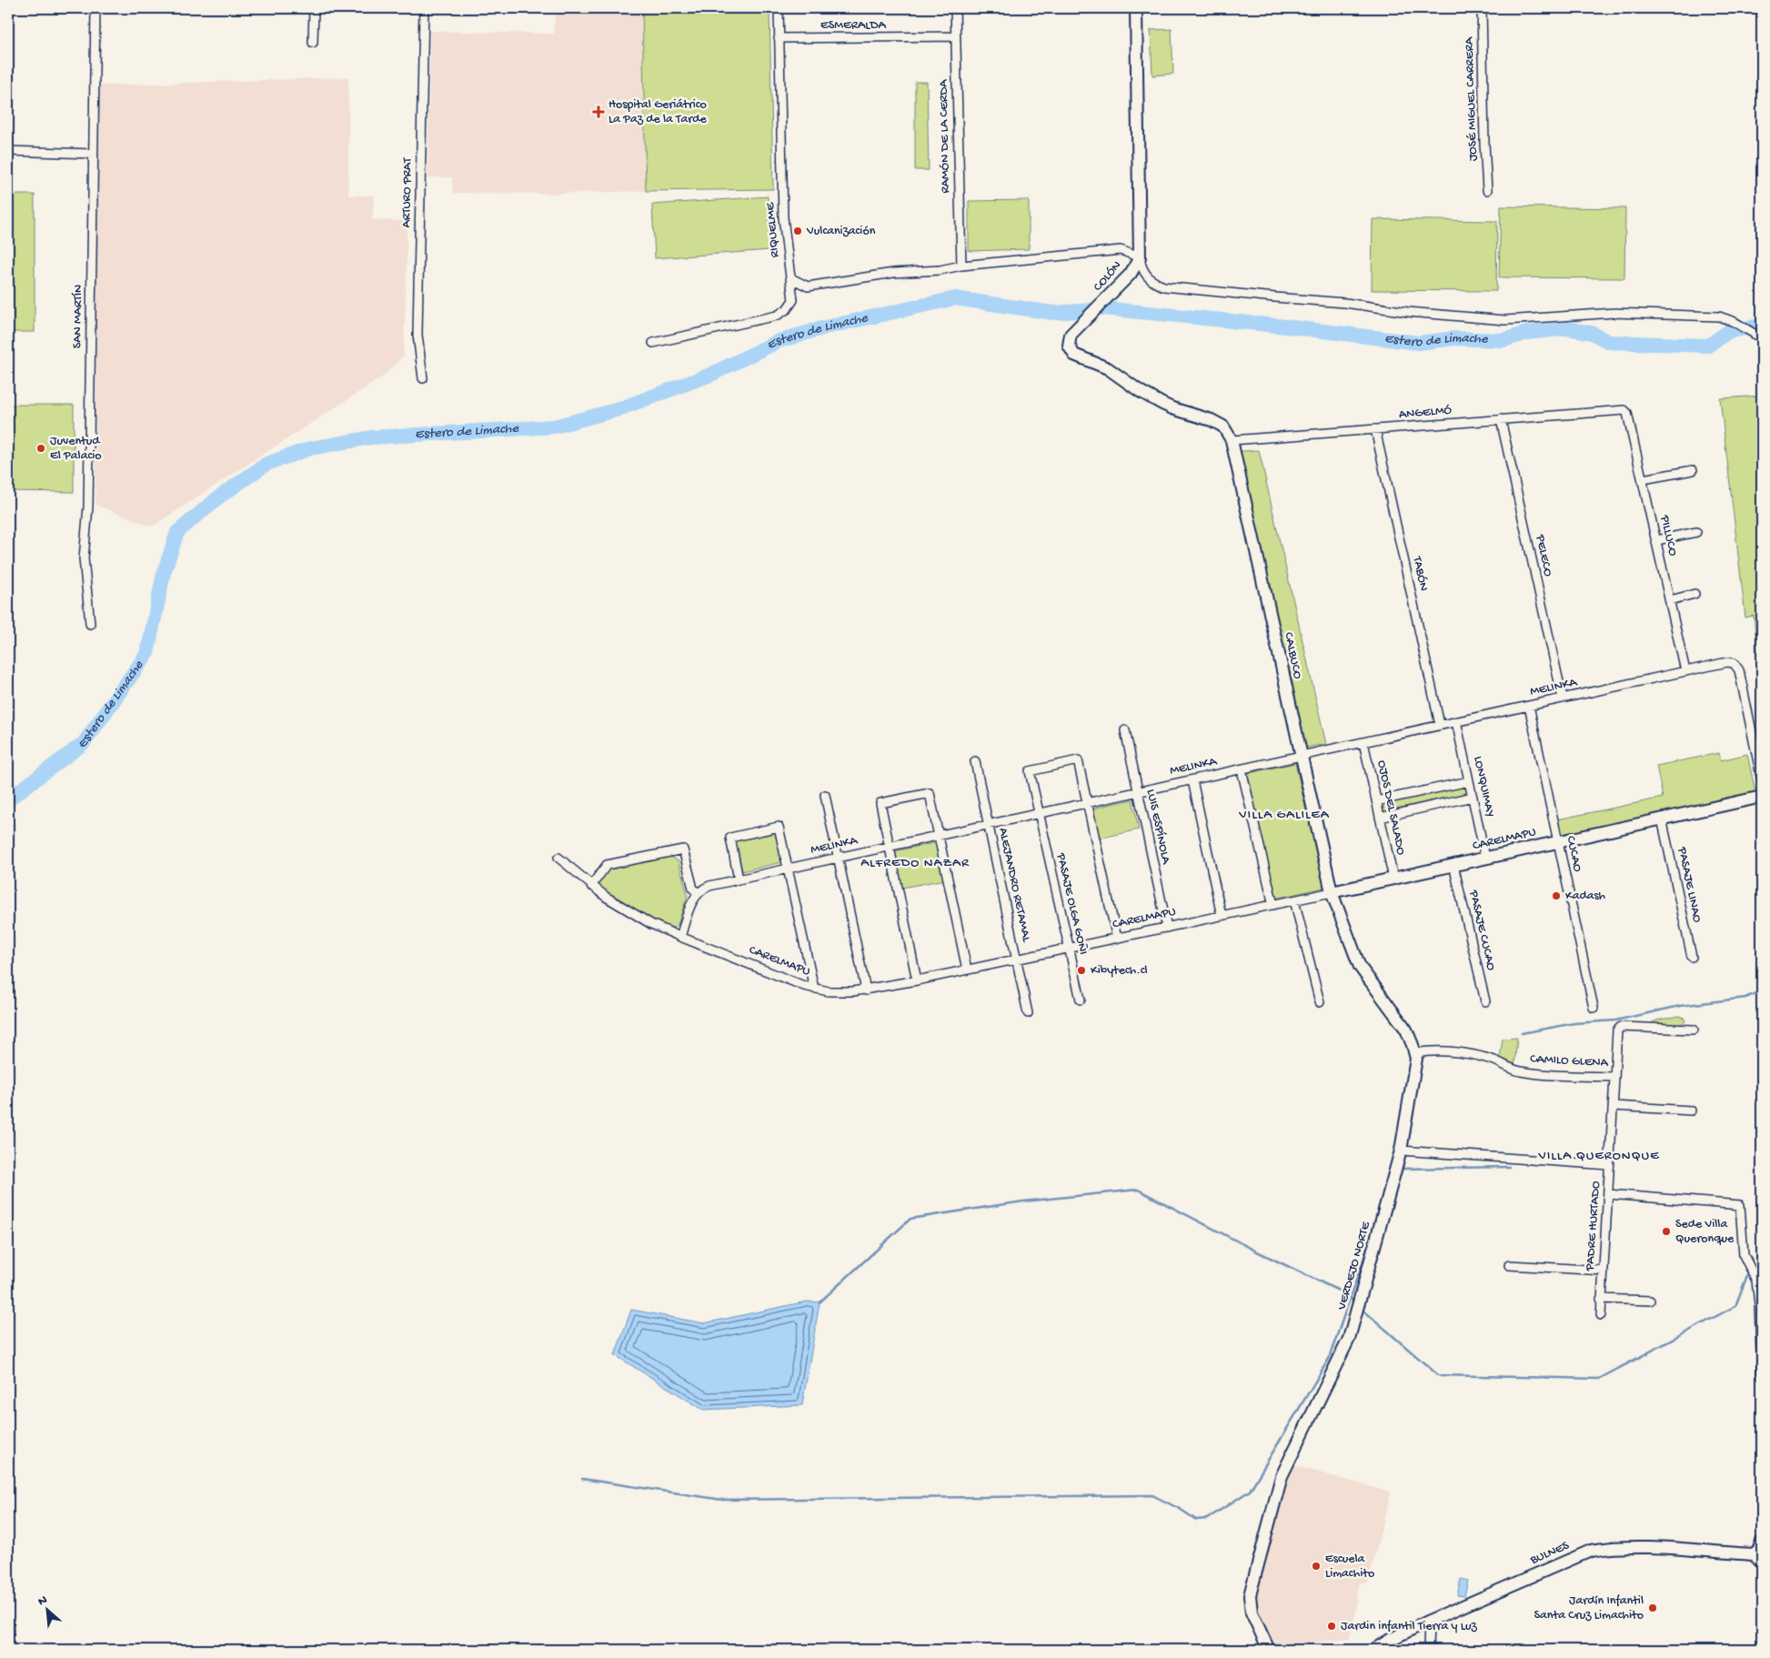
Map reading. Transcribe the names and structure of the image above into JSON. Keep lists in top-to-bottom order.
{
  "streets": {
    "street": [
      "ESMERALDA",
      "JOSÉ MIGUEL CARRERA",
      "RAMÓN DE LA CERDA",
      "ARTURO PRAT",
      "RIQUELME",
      "COLÓN",
      "SAN MARTÍN",
      "ANGELMÓ",
      "PILLUCO",
      "PELECO",
      "TABÓN",
      "CALBUCO",
      "MELINKA",
      "LONQUIMAY",
      "OJOS DEL SALADO",
      "LUIS ESPÍNOLA",
      "CARELMAPU",
      "CUCAO",
      "ALEJANDRO RETAMAL",
      "PASAJE LINAO",
      "PASAJE OLGA GOÑI",
      "PASAJE CUCAO",
      "CAMILO GLENA",
      "PADRE HURTADO",
      "VERDEJO NORTE",
      "BULNES"
    ]
  },
  "crossings": [
    ["ESMERALDA", "RAMÓN DE LA CERDA"],
    ["ESMERALDA", "RIQUELME"],
    ["COLÓN", "CALBUCO"],
    ["ANGELMÓ", "PILLUCO"],
    ["ANGELMÓ", "PELECO"],
    ["ANGELMÓ", "TABÓN"],
    ["ANGELMÓ", "CALBUCO"],
    ["PILLUCO", "MELINKA"],
    ["PELECO", "MELINKA"],
    ["TABÓN", "MELINKA"],
    ["CALBUCO", "MELINKA"],
    ["CALBUCO", "CARELMAPU"],
    ["CALBUCO", "VERDEJO NORTE"],
    ["MELINKA", "LONQUIMAY"],
    ["MELINKA", "OJOS DEL SALADO"],
    ["MELINKA", "LUIS ESPÍNOLA"],
    ["MELINKA", "CUCAO"],
    ["MELINKA", "ALEJANDRO RETAMAL"],
    ["MELINKA", "PASAJE OLGA GOÑI"],
    ["LONQUIMAY", "CARELMAPU"],
    ["OJOS DEL SALADO", "CARELMAPU"],
    ["LUIS ESPÍNOLA", "CARELMAPU"],
    ["CARELMAPU", "CUCAO"],
    ["CARELMAPU", "ALEJANDRO RETAMAL"],
    ["CARELMAPU", "PASAJE LINAO"],
    ["CARELMAPU", "PASAJE OLGA GOÑI"],
    ["CARELMAPU", "PASAJE CUCAO"],
    ["CARELMAPU", "VERDEJO NORTE"],
    ["CAMILO GLENA", "PADRE HURTADO"],
    ["CAMILO GLENA", "VERDEJO NORTE"]
  ],
  "districts": ["VILLA GALILEA", "ALFREDO NAZAR", "VILLA QUERONQUE"],
  "water": ["Estero de Limache"],
  "places": {
    "health": ["Hospital Geriátrico La Paz de la Tarde"],
    "other": [
      "Vulcanización",
      "Juventud El Palacio",
      "Kadash",
      "Kibytech.cl",
      "Sede Villa Queronque",
      "Escuela Limachito",
      "Jardín Infantil Santa Cruz Limachito",
      "Jardin infantil Tierra y Luz"
    ]
  },
  "north": "top left"
}
